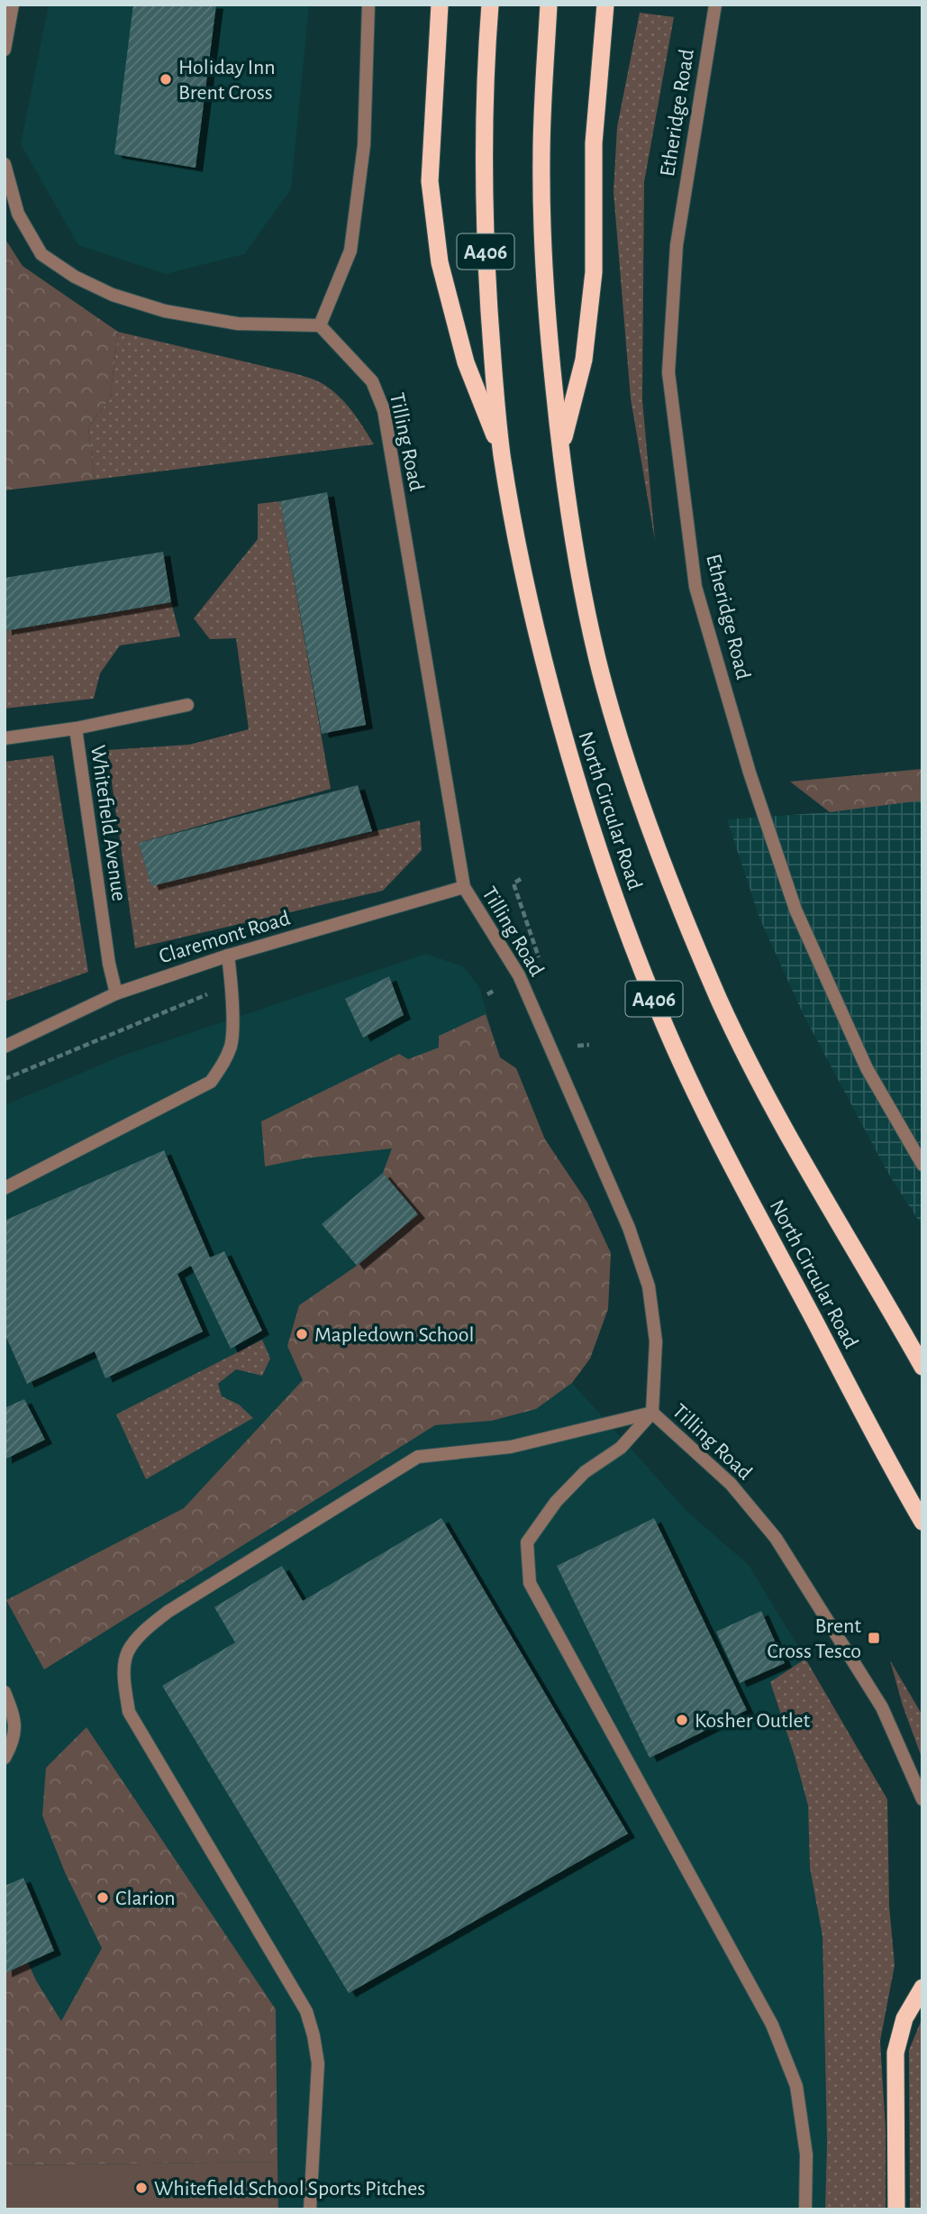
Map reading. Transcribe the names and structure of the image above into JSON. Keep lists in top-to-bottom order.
{
  "streets": {
    "highway": ["A406", "North Circular Road"],
    "street": [
      "Etheridge Road",
      "Tilling Road",
      "Whitefield Avenue",
      "Claremont Road"
    ]
  },
  "crossings": [
    ["A406", "North Circular Road"],
    ["Tilling Road", "Claremont Road"],
    ["Whitefield Avenue", "Claremont Road"]
  ],
  "places": {
    "other": [
      "Holiday Inn Brent Cross",
      "Mapledown School",
      "Kosher Outlet",
      "Clarion",
      "Whitefield School Sports Pitches"
    ],
    "transit": ["Brent Cross Tesco"]
  }
}
